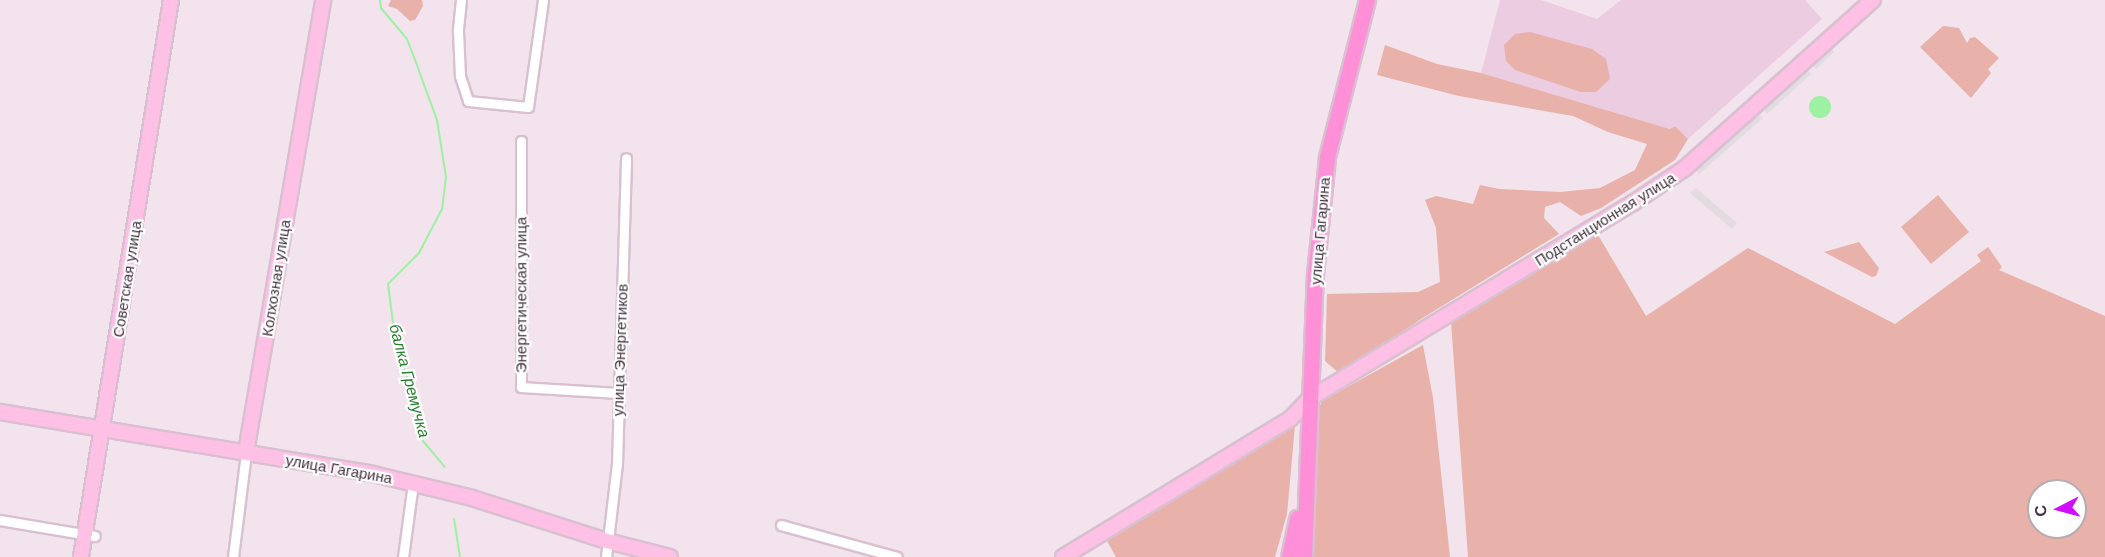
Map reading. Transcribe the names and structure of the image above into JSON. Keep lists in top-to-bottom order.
{
  "streets": {
    "main road": ["улица Гагарина"],
    "street": [
      "Подстанционная улица",
      "Колхозная улица",
      "Советская улица",
      "Энергетическая улица",
      "улица Энергетиков"
    ]
  },
  "crossings": [
    ["Подстанционная улица", "улица Гагарина"],
    ["улица Гагарина", "Колхозная улица"],
    ["улица Гагарина", "Советская улица"],
    ["улица Гагарина", "улица Энергетиков"],
    ["Энергетическая улица", "улица Энергетиков"]
  ],
  "water": ["балка Гремучка"],
  "north": "left"
}
